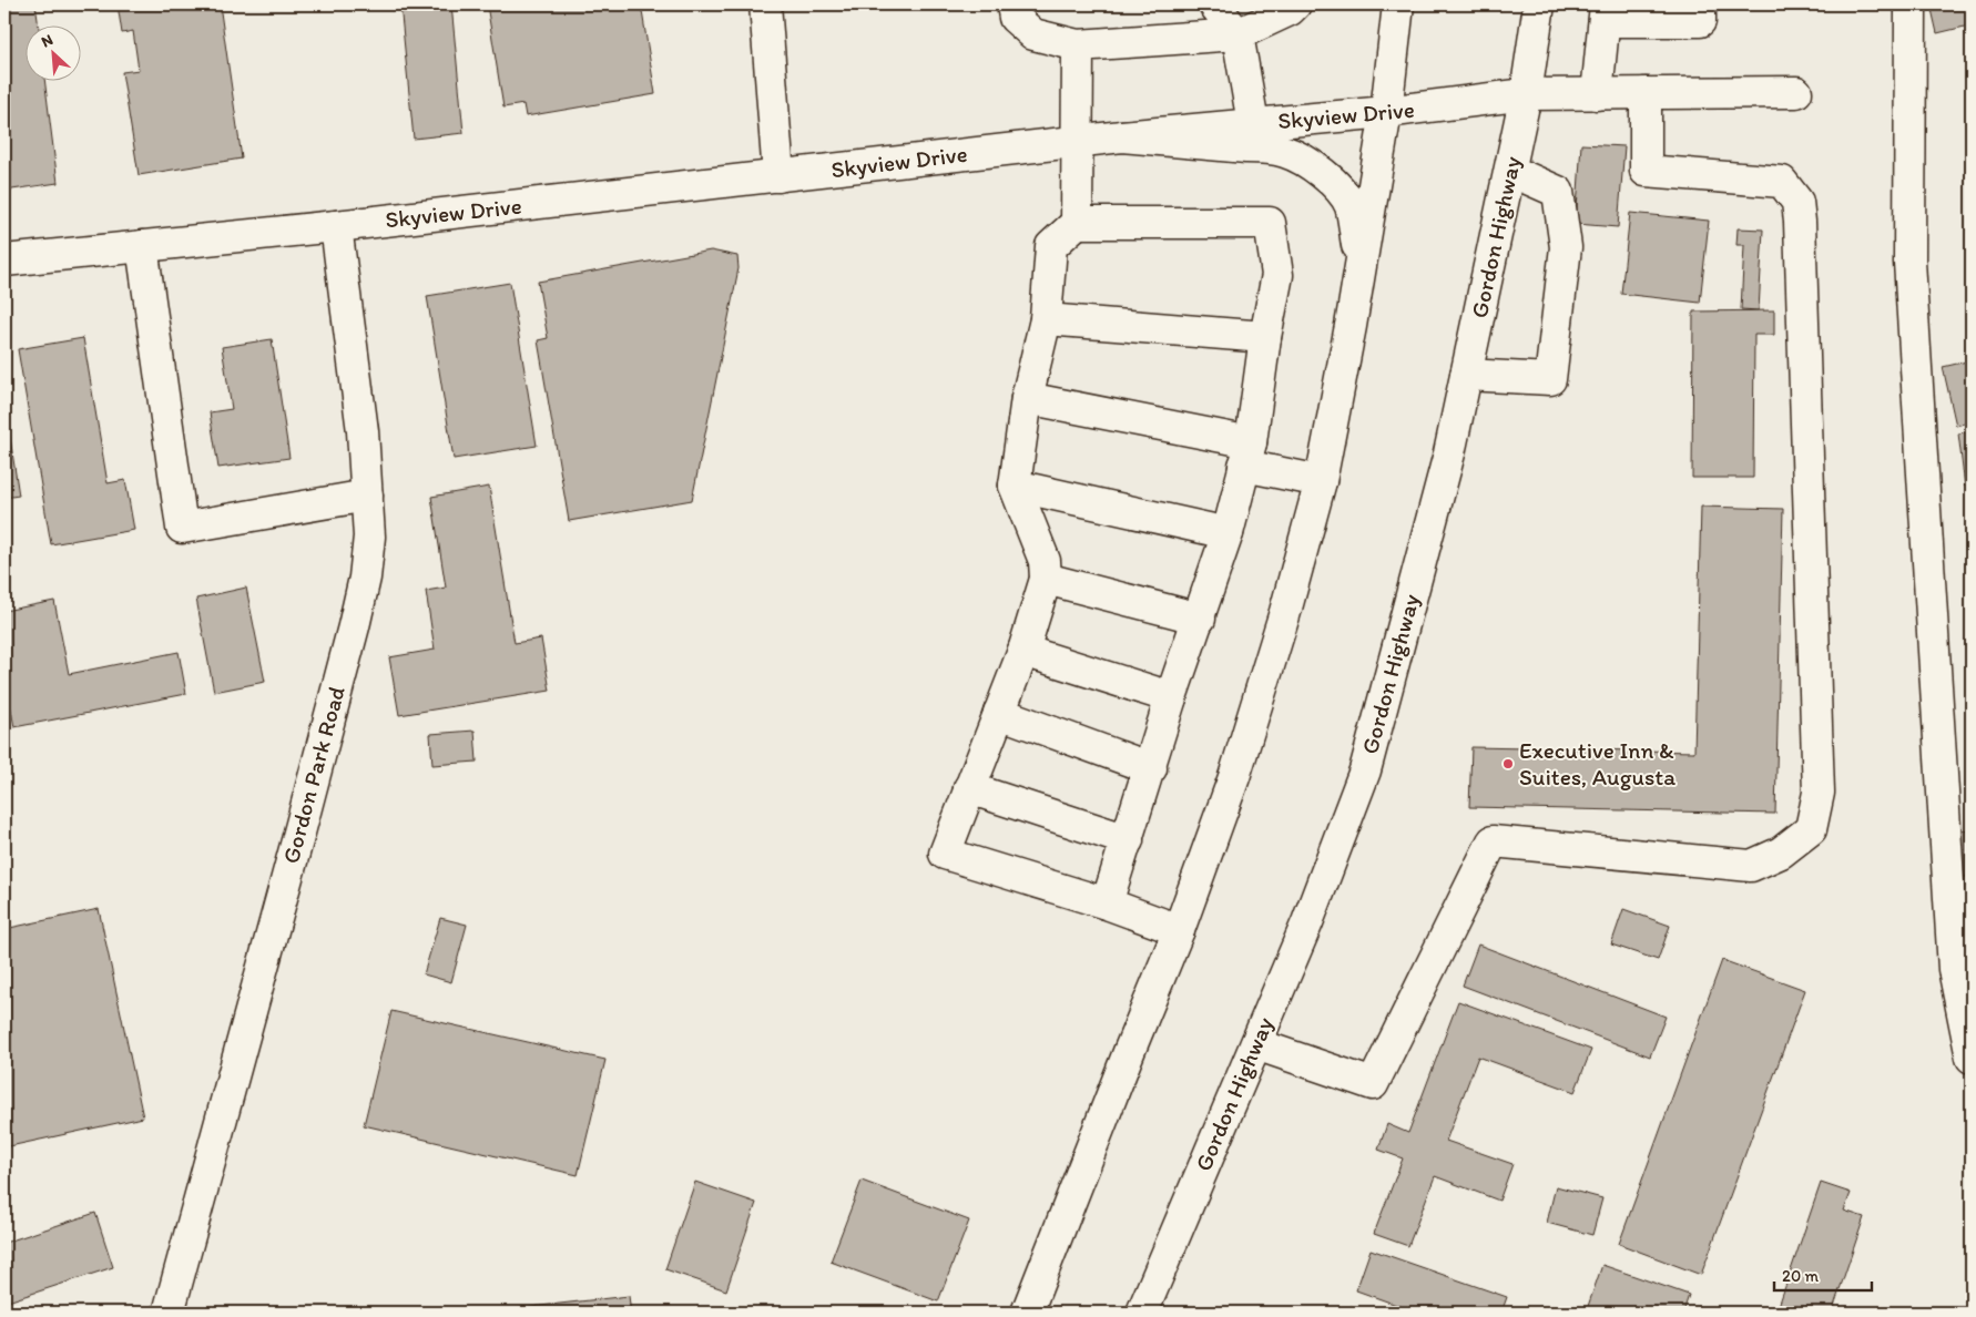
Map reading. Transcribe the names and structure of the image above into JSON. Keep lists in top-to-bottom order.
{
  "streets": {
    "main road": ["Skyview Drive", "Gordon Highway", "Gordon Park Road"]
  },
  "crossings": [
    ["Skyview Drive", "Gordon Highway"],
    ["Skyview Drive", "Gordon Park Road"]
  ],
  "places": ["Executive Inn & Suites, Augusta"],
  "scale_bar": "20 m",
  "north": "top left"
}
